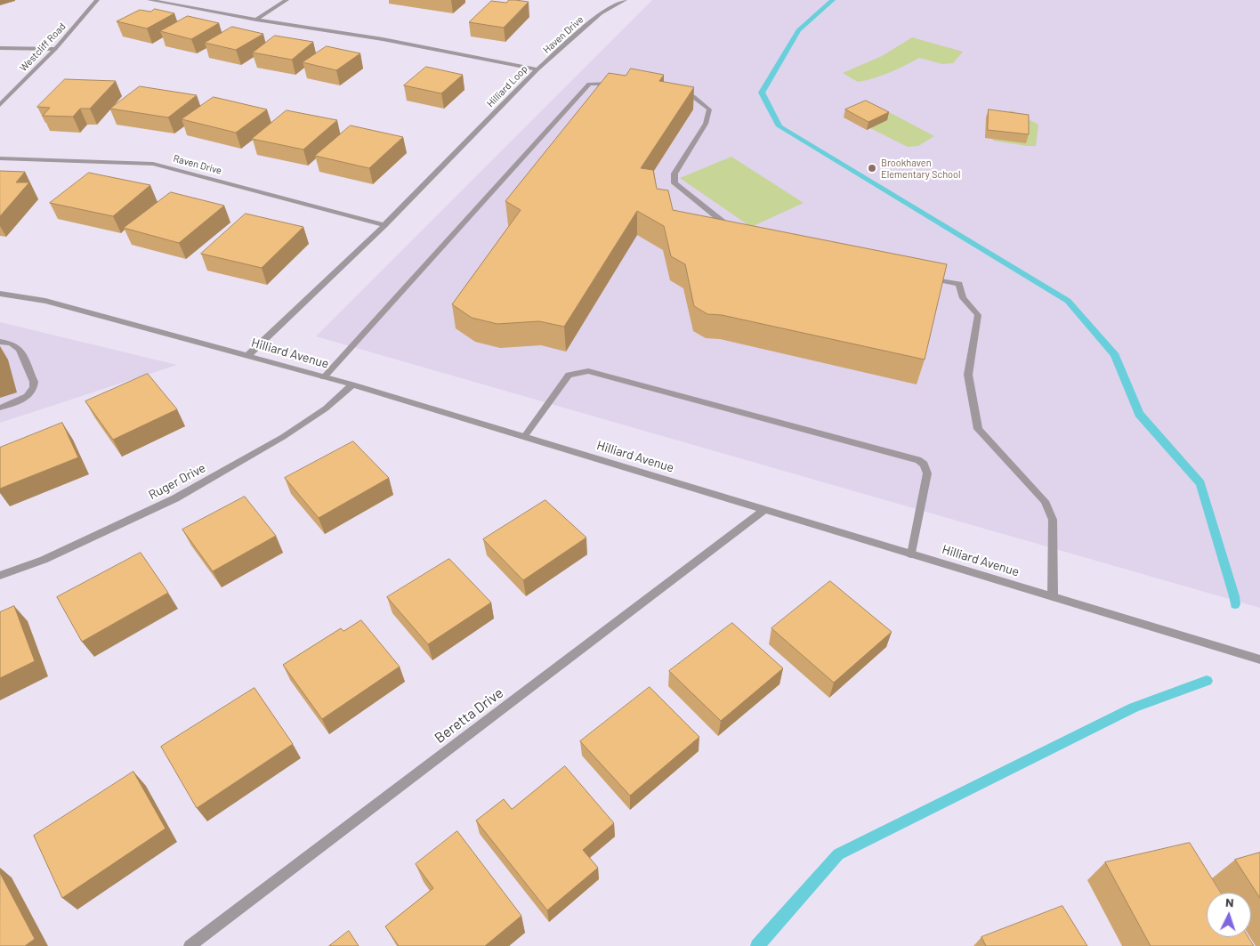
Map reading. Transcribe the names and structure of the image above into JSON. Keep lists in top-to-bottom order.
{
  "streets": {
    "street": [
      "Haven Drive",
      "Westcliff Road",
      "Hilliard Loop",
      "Raven Drive",
      "Hilliard Avenue",
      "Ruger Drive",
      "Beretta Drive"
    ]
  },
  "crossings": [
    ["Haven Drive", "Hilliard Loop"],
    ["Hilliard Loop", "Raven Drive"],
    ["Hilliard Loop", "Hilliard Avenue"],
    ["Hilliard Avenue", "Ruger Drive"],
    ["Hilliard Avenue", "Beretta Drive"]
  ],
  "places": ["Brookhaven Elementary School"],
  "north": "top"
}
